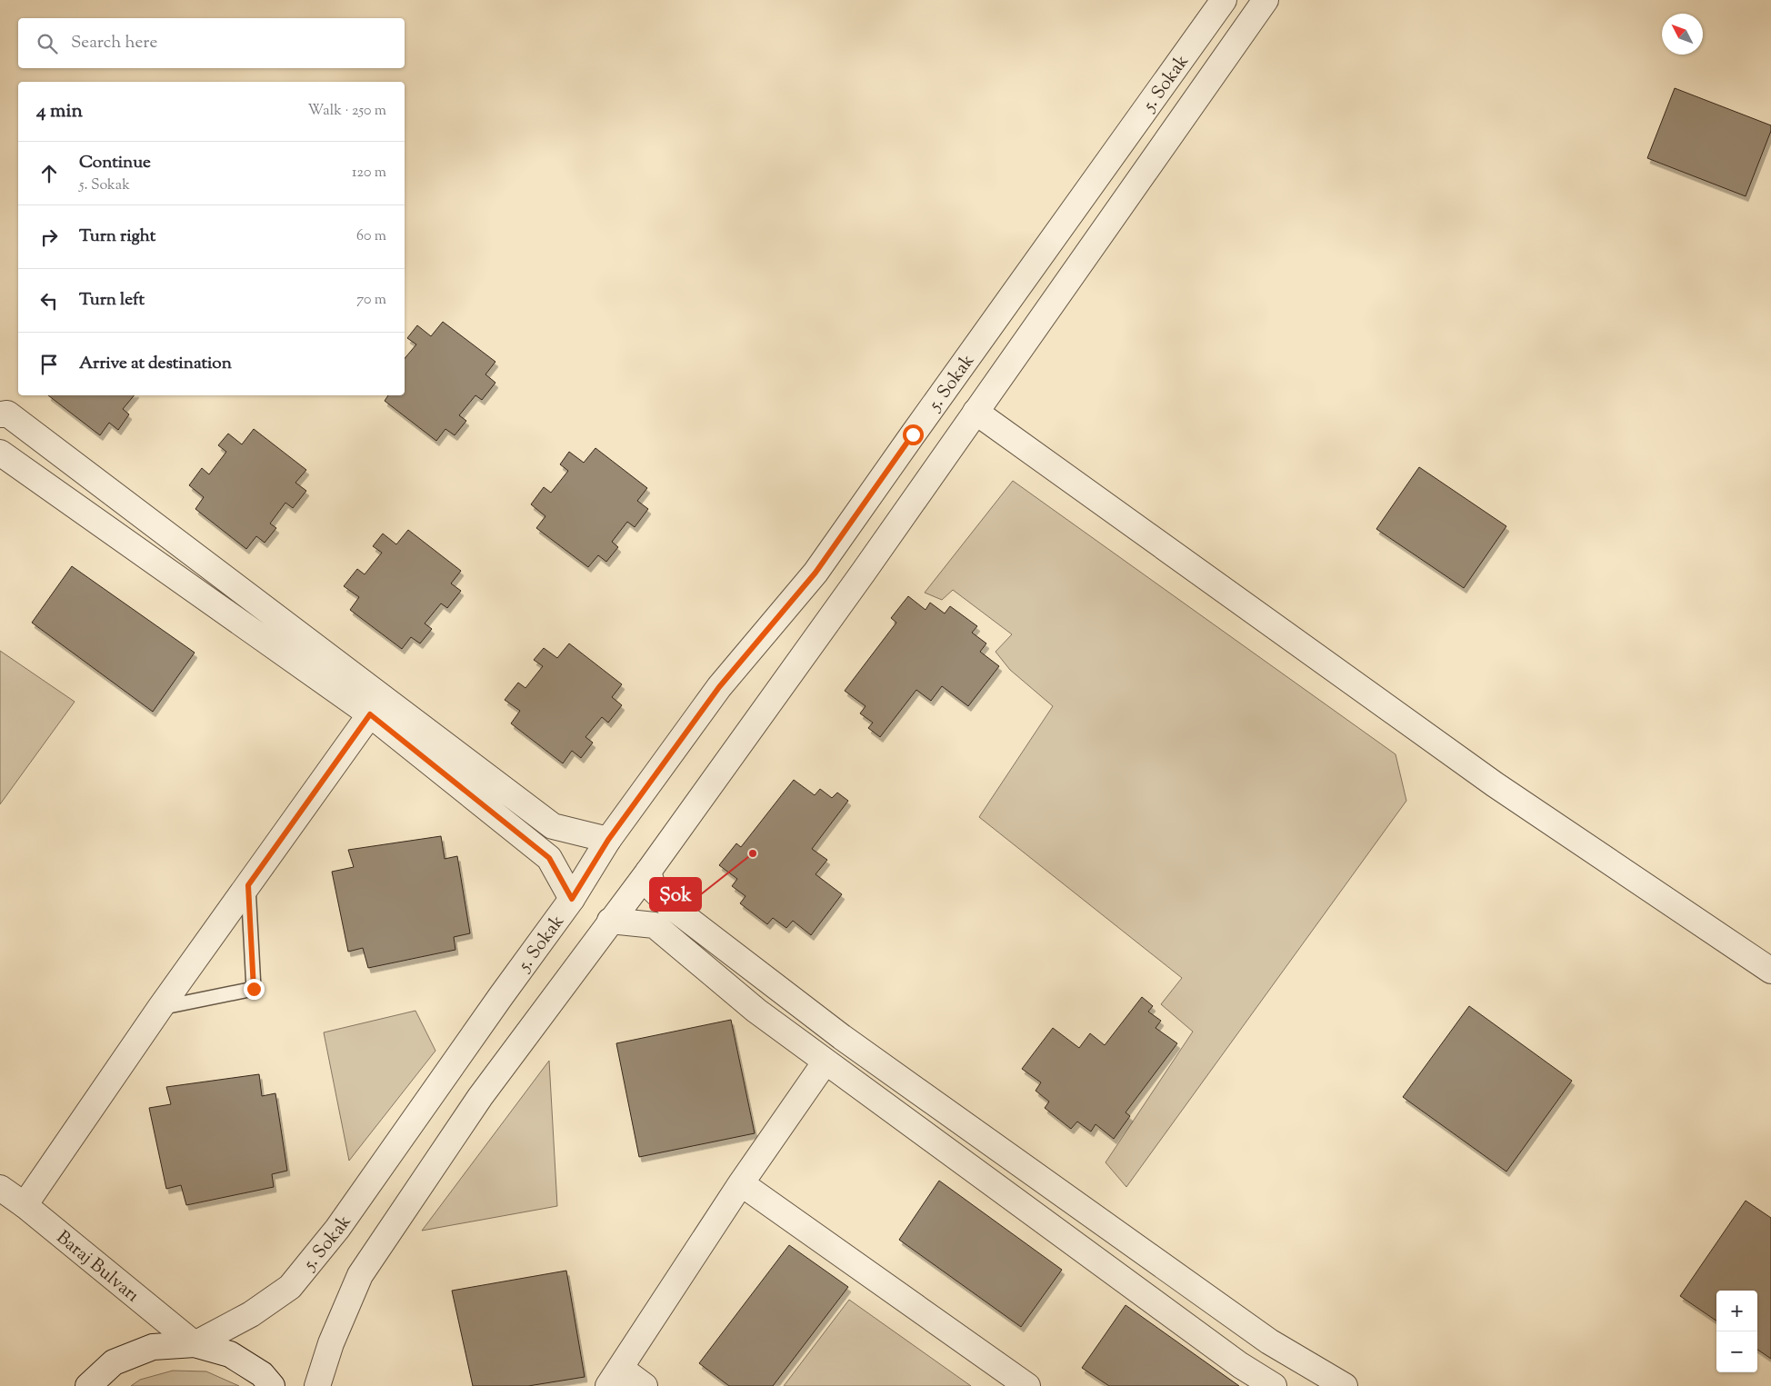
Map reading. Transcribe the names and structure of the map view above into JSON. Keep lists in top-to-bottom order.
{
  "streets": {
    "street": ["5. Sokak", "Baraj Bulvarı"]
  },
  "crossings": [
    ["5. Sokak", "Baraj Bulvarı"]
  ],
  "places": ["Şok"],
  "north": "top left",
  "page": {
    "search": "Search here",
    "heading": ["4 min", "Walk · 250 m"],
    "list": [
      ["Continue", "5. Sokak", "120 m"],
      ["Turn right", "60 m"],
      ["Turn left", "70 m"],
      "Arrive at destination"
    ],
    "map_buttons": ["+", "−"]
  }
}
